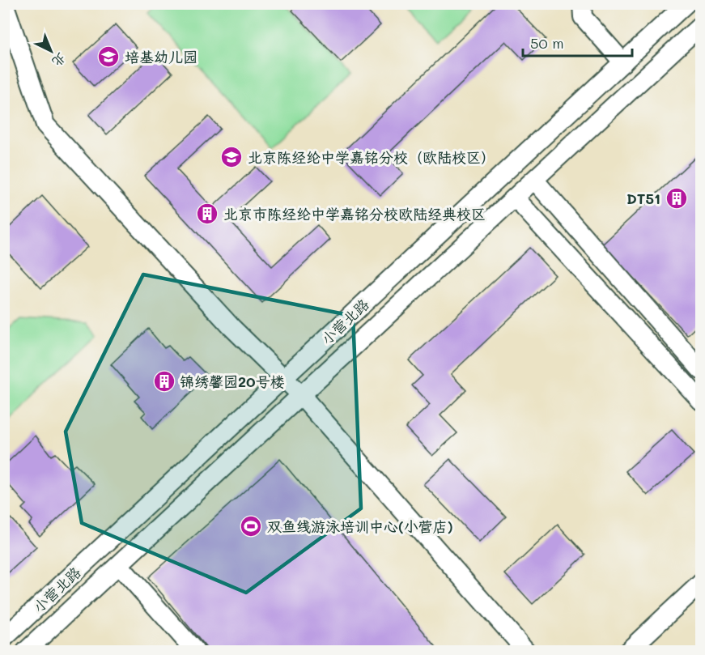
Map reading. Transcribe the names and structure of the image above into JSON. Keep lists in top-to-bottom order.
{
  "streets": {
    "street": ["小营北路"]
  },
  "places": {
    "school or university": ["培基幼儿园", "北京陈经纶中学嘉铭分校（欧陆校区）"],
    "building": ["DT51", "北京市陈经纶中学嘉铭分校欧陆经典校区", "锦绣馨园20号楼"],
    "sports": ["双鱼线游泳培训中心(小营店)"]
  },
  "scale_bar": "50 m",
  "north": "bottom right"
}
